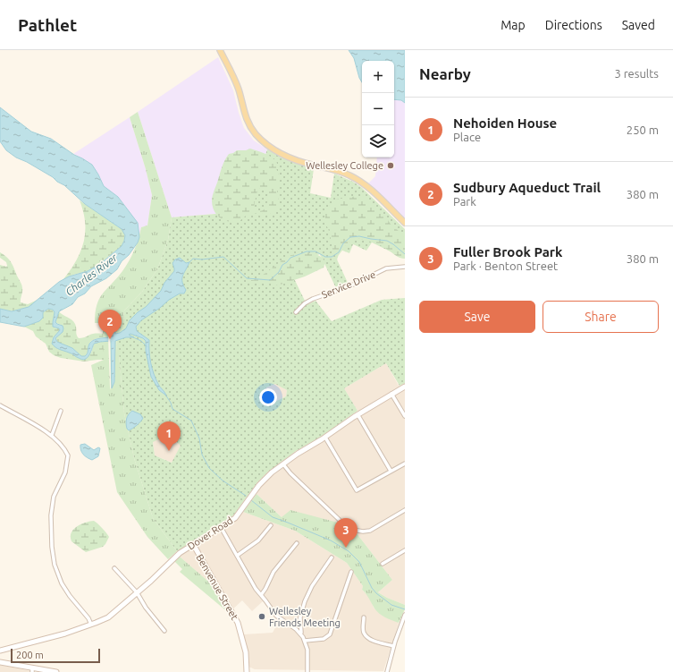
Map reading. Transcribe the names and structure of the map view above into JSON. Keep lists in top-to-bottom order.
{
  "streets": {
    "street": ["Service Drive", "Dover Road", "Benvenue Street"]
  },
  "crossings": [
    ["Dover Road", "Benvenue Street"]
  ],
  "water": ["Charles River"],
  "places": ["Wellesley College", "Wellesley Friends Meeting"],
  "scale_bar": "200 m",
  "page": {
    "header": "Pathlet",
    "nav": ["Map", "Directions", "Saved"],
    "heading": ["Nearby", "3 results"],
    "map_buttons": ["+", "−"],
    "list": [
      {
        "mark": "1",
        "name": "Nehoiden House",
        "note": "Place",
        "value": "250 m"
      },
      {
        "mark": "2",
        "name": "Sudbury Aqueduct Trail",
        "note": "Park",
        "value": "380 m"
      },
      {
        "mark": "3",
        "name": "Fuller Brook Park",
        "note": "Park · Benton Street",
        "value": "380 m"
      }
    ],
    "buttons": ["Save", "Share"],
    "pins": ["2", "1", "3"],
    "scale": "200 m"
  }
}
